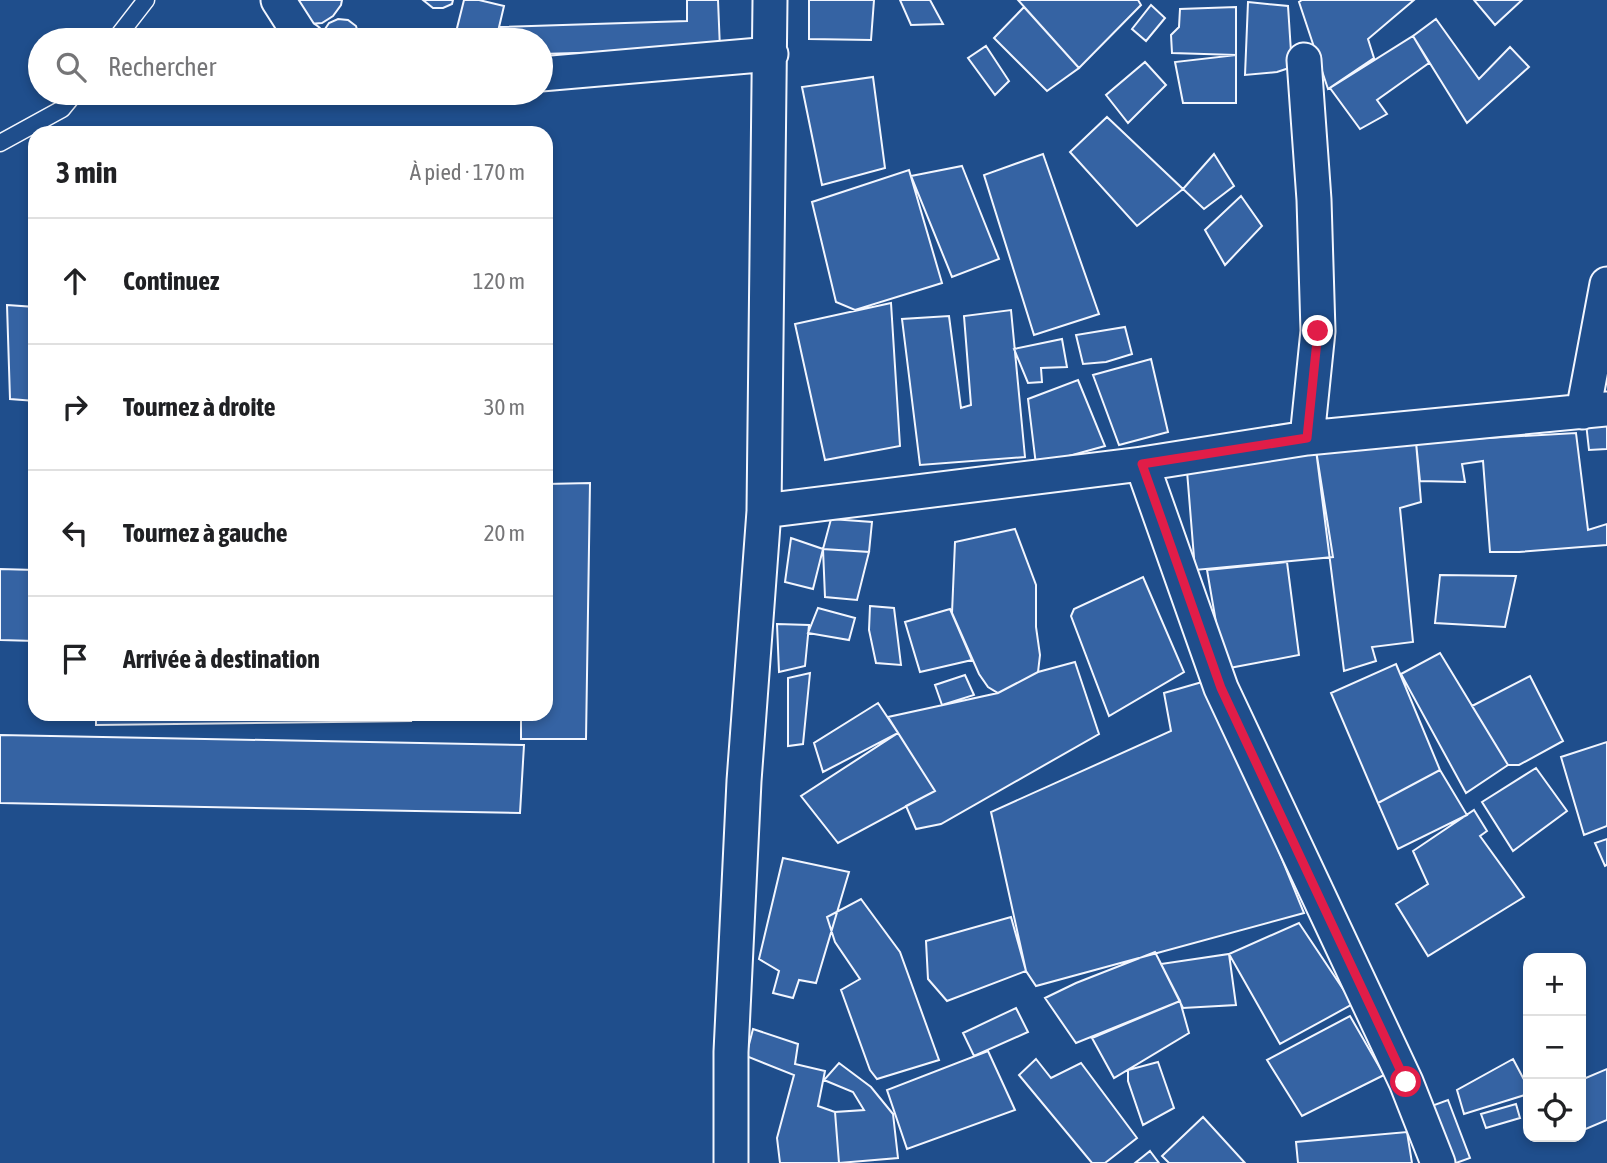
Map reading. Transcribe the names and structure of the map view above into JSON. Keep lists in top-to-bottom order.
{
  "page": {
    "search": "Rechercher",
    "heading": ["3 min", "À pied · 170 m"],
    "list": [
      ["Continuez", "120 m"],
      ["Tournez à droite", "30 m"],
      ["Tournez à gauche", "20 m"],
      "Arrivée à destination"
    ],
    "map_buttons": ["+", "−"]
  }
}
